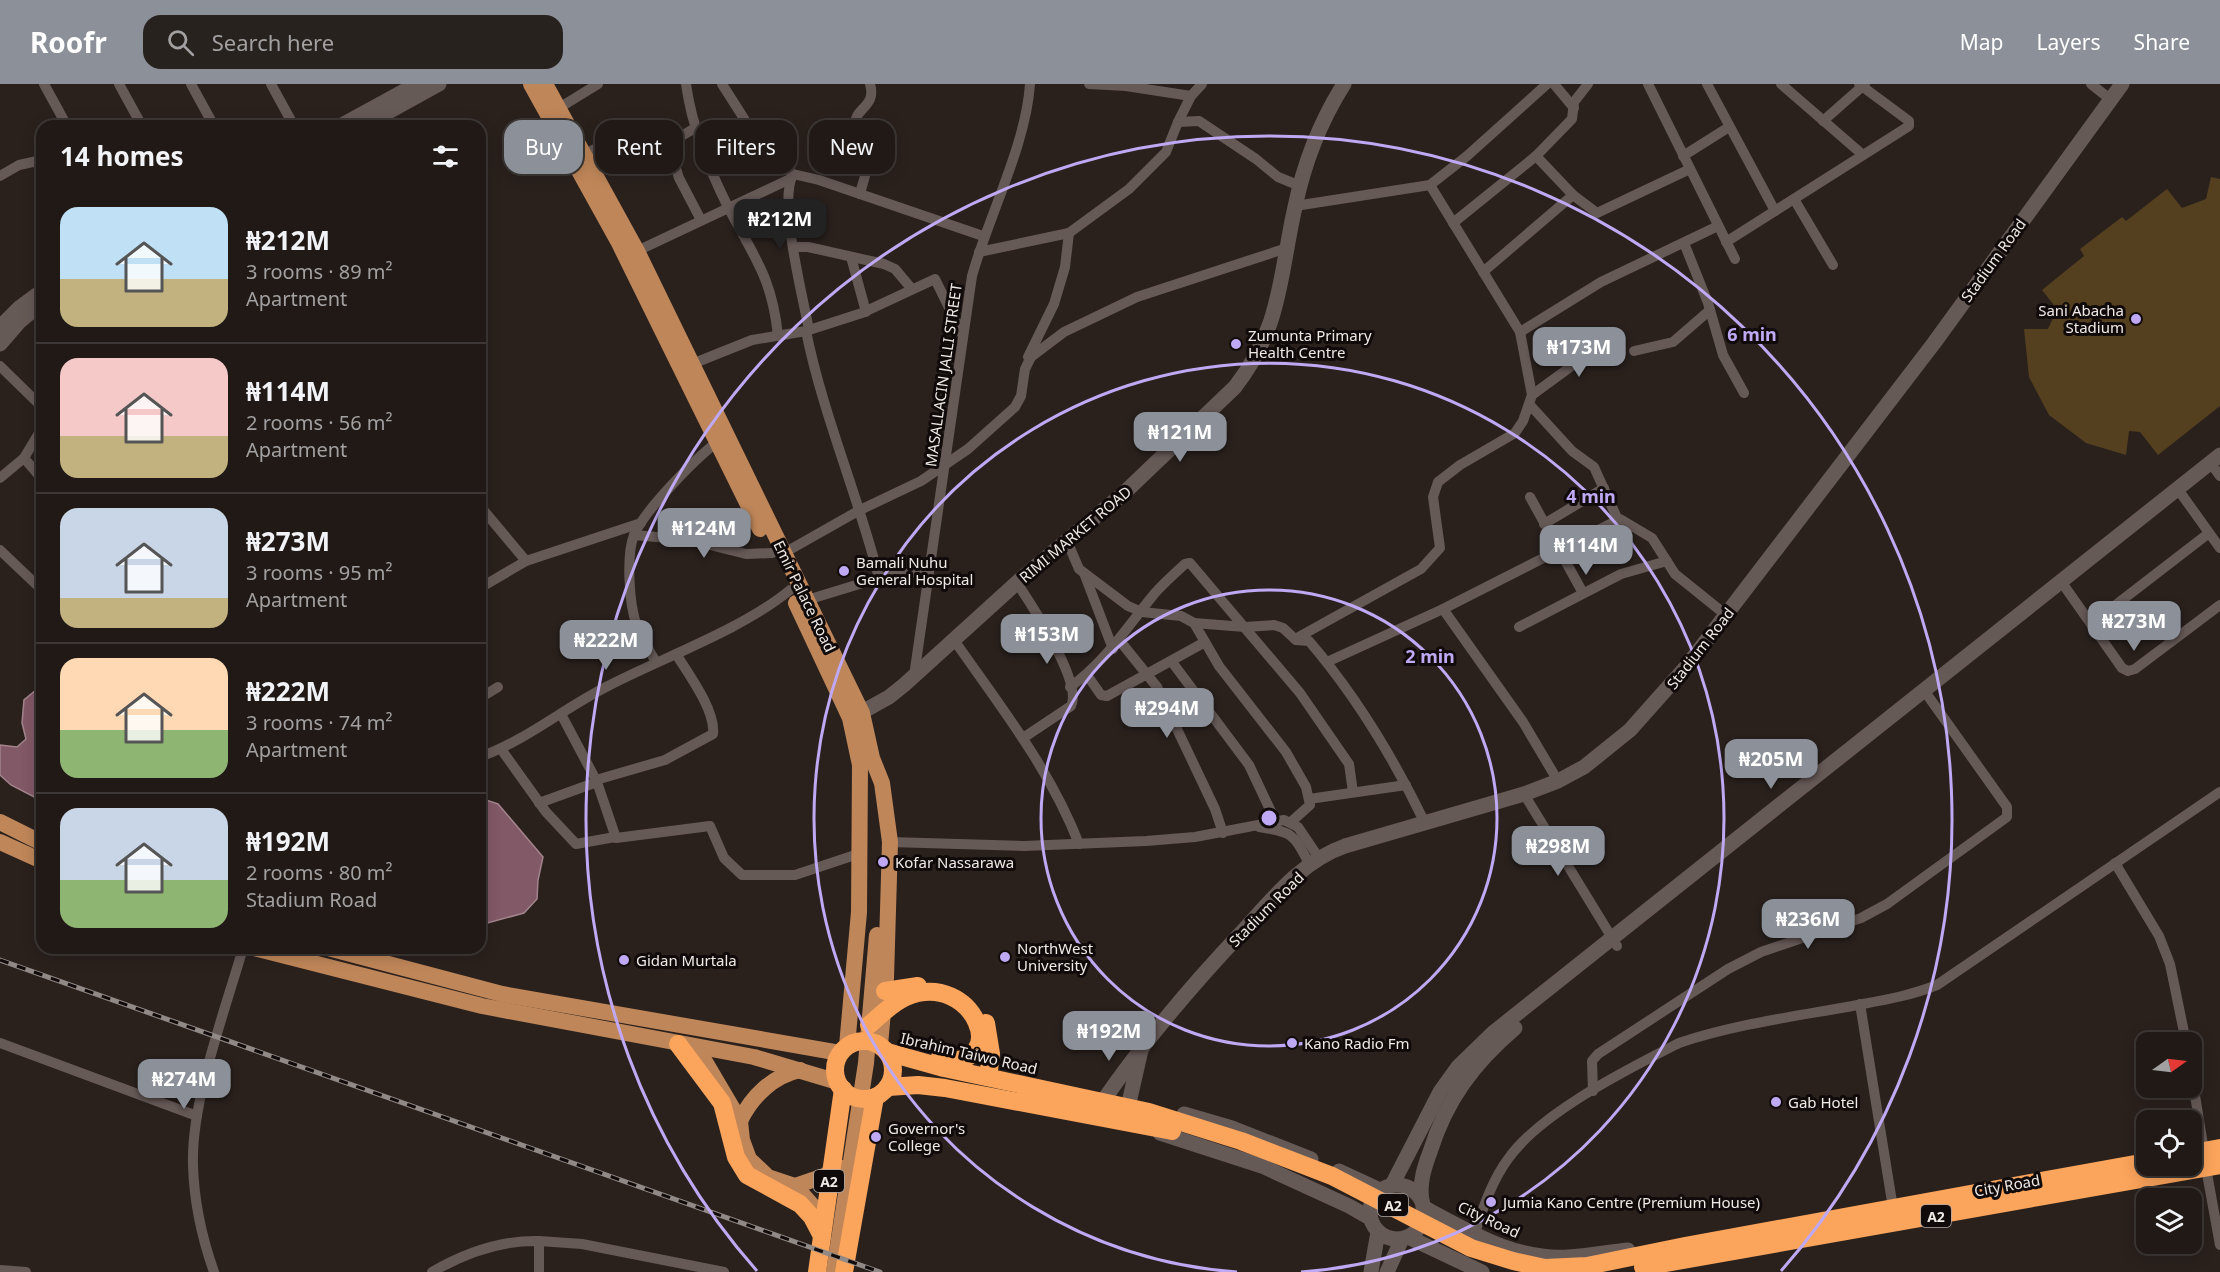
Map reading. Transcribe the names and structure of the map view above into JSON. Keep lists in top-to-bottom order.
{
  "streets": {
    "highway": ["Ibrahim Taiwo Road", "A2", "City Road"],
    "main road": ["Stadium Road", "RIMI MARKET ROAD", "Emir Palace Road"],
    "street": ["MASALLACIN JALLI STREET"]
  },
  "crossings": [
    ["Stadium Road", "Ibrahim Taiwo Road"],
    ["MASALLACIN JALLI STREET", "RIMI MARKET ROAD"],
    ["RIMI MARKET ROAD", "Emir Palace Road"],
    ["Emir Palace Road", "Ibrahim Taiwo Road"],
    ["Emir Palace Road", "A2"],
    ["Ibrahim Taiwo Road", "A2"],
    ["Ibrahim Taiwo Road", "City Road"],
    ["A2", "City Road"]
  ],
  "places": [
    "Sani Abacha Stadium",
    "Zumunta Primary Health Centre",
    "Bamali Nuhu General Hospital",
    "Kofar Nassarawa",
    "NorthWest University",
    "Gidan Murtala",
    "Kano Radio Fm",
    "Gab Hotel",
    "Governor's College",
    "Jumia Kano Centre (Premium House)"
  ],
  "north": "right",
  "page": {
    "header": "Roofr",
    "search": "Search here",
    "nav": ["Map", "Layers", "Share"],
    "chip": [
      "Buy",
      "Rent",
      "Filters",
      "New"
    ],
    "heading": "14 homes",
    "list": [
      {
        "name": "₦212M",
        "note": "3 rooms · 89 m² · Apartment"
      },
      {
        "name": "₦114M",
        "note": "2 rooms · 56 m² · Apartment"
      },
      {
        "name": "₦273M",
        "note": "3 rooms · 95 m² · Apartment"
      },
      {
        "name": "₦222M",
        "note": "3 rooms · 74 m² · Apartment"
      },
      {
        "name": "₦192M",
        "note": "2 rooms · 80 m² · Stadium Road"
      }
    ],
    "price": [
      "₦212M",
      "₦173M",
      "₦121M",
      "₦124M",
      "₦114M",
      "₦273M",
      "₦153M",
      "₦222M",
      "₦294M",
      "₦205M",
      "₦298M",
      "₦236M",
      "₦192M",
      "₦274M"
    ]
  },
  "rings": ["6 min", "4 min", "2 min"]
}
